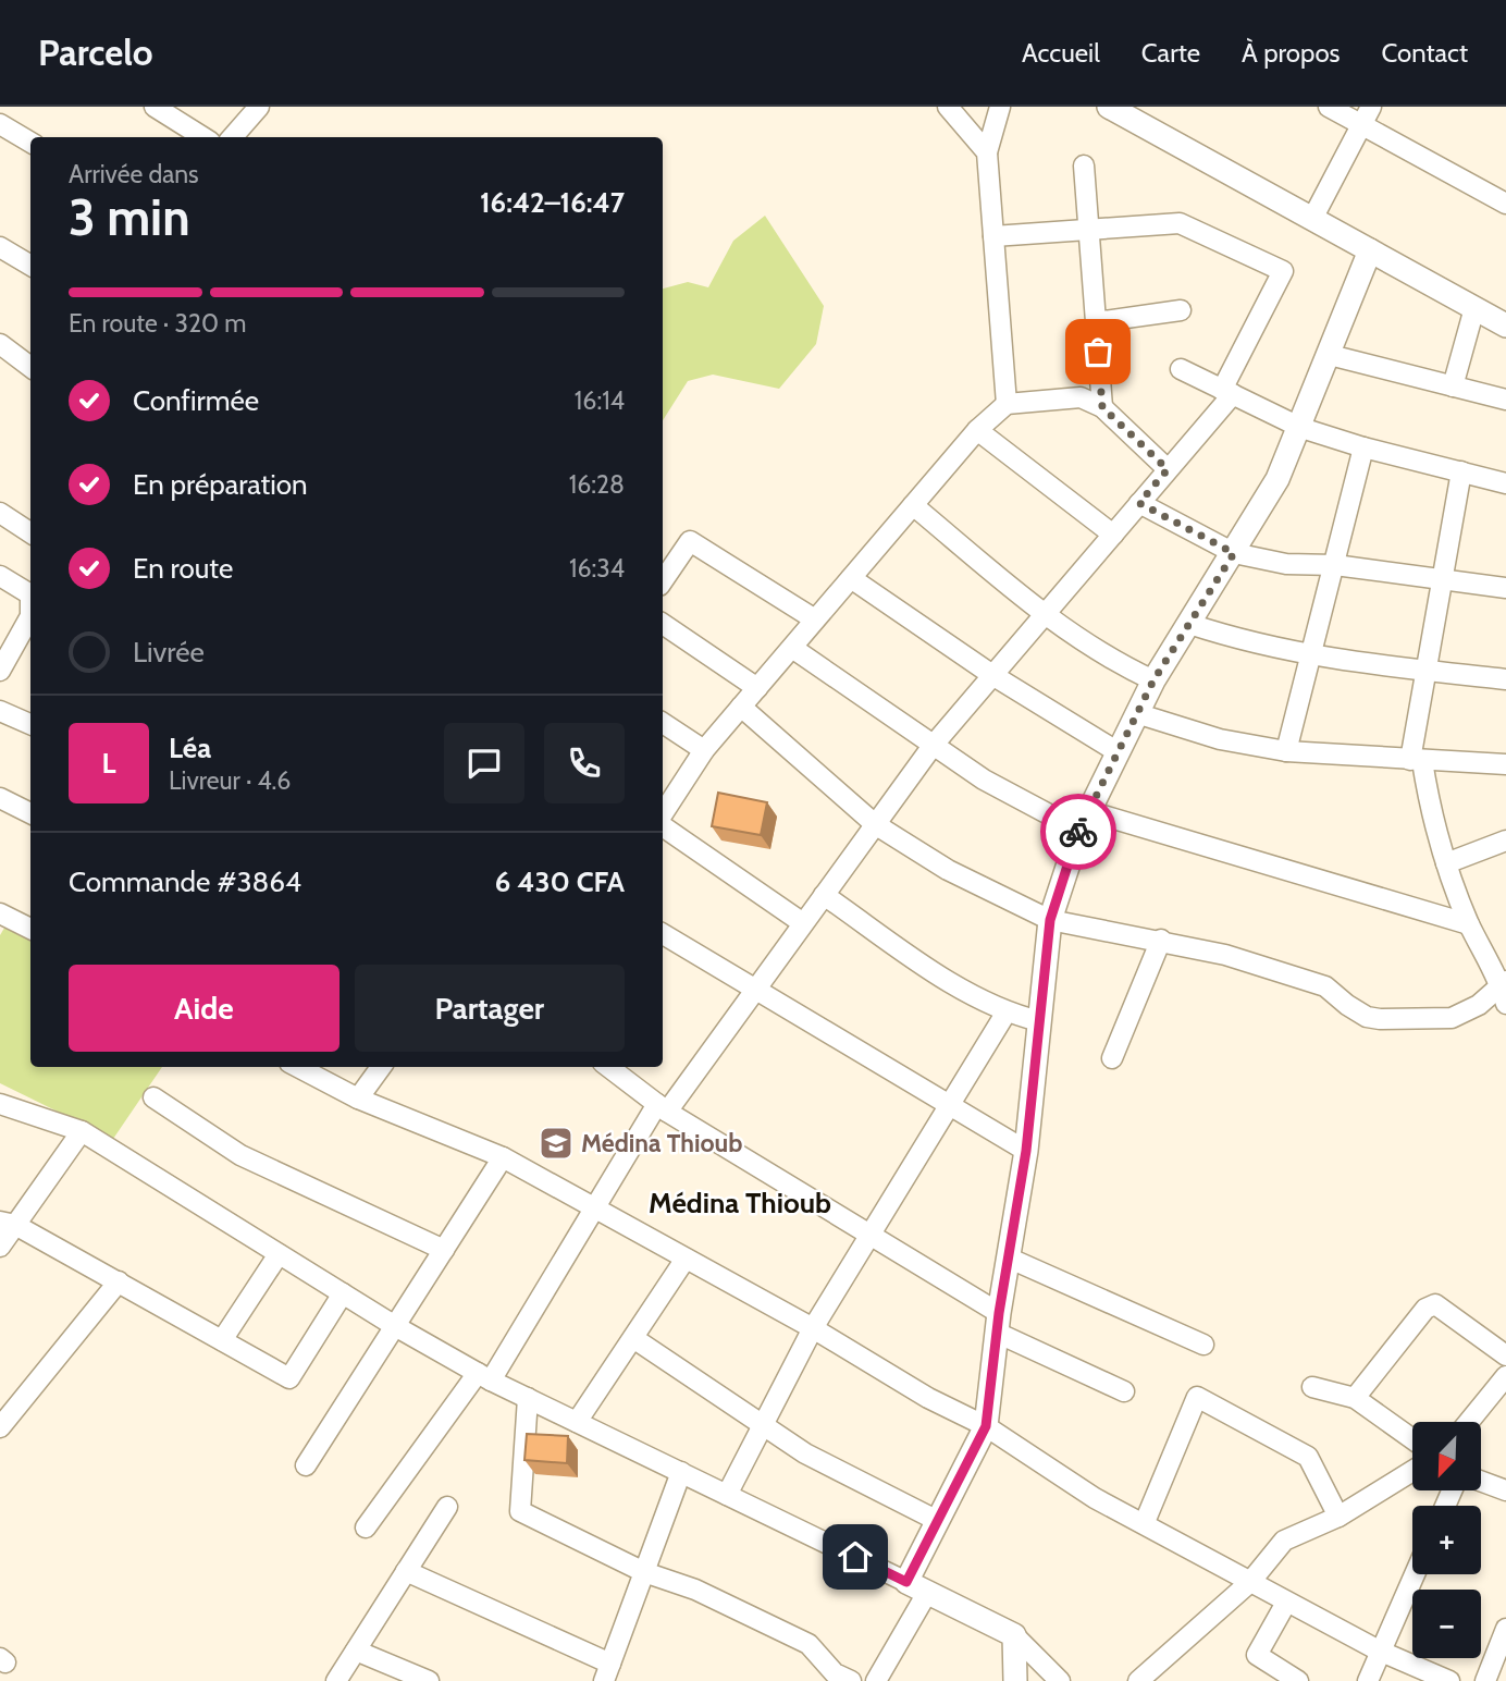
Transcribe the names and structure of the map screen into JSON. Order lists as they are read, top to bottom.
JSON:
{
  "districts": ["Médina Thioub"],
  "places": {
    "school or university": ["Médina Thioub"]
  },
  "north": "bottom left",
  "page": {
    "header": "Parcelo",
    "nav": [
      "Accueil",
      "Carte",
      "À propos",
      "Contact"
    ],
    "heading": ["3 min", "Arrivée dans", "16:42–16:47"],
    "panel": [
      "Léa",
      "Livreur · 4.6",
      "Commande #3864",
      "6 430 CFA"
    ],
    "bar": "En route · 320 m",
    "list": [
      ["Confirmée", "16:14"],
      ["En préparation", "16:28"],
      ["En route", "16:34"],
      "Livrée"
    ],
    "round": "L",
    "buttons": ["Aide", "Partager"],
    "map_buttons": ["+", "−"]
  }
}
